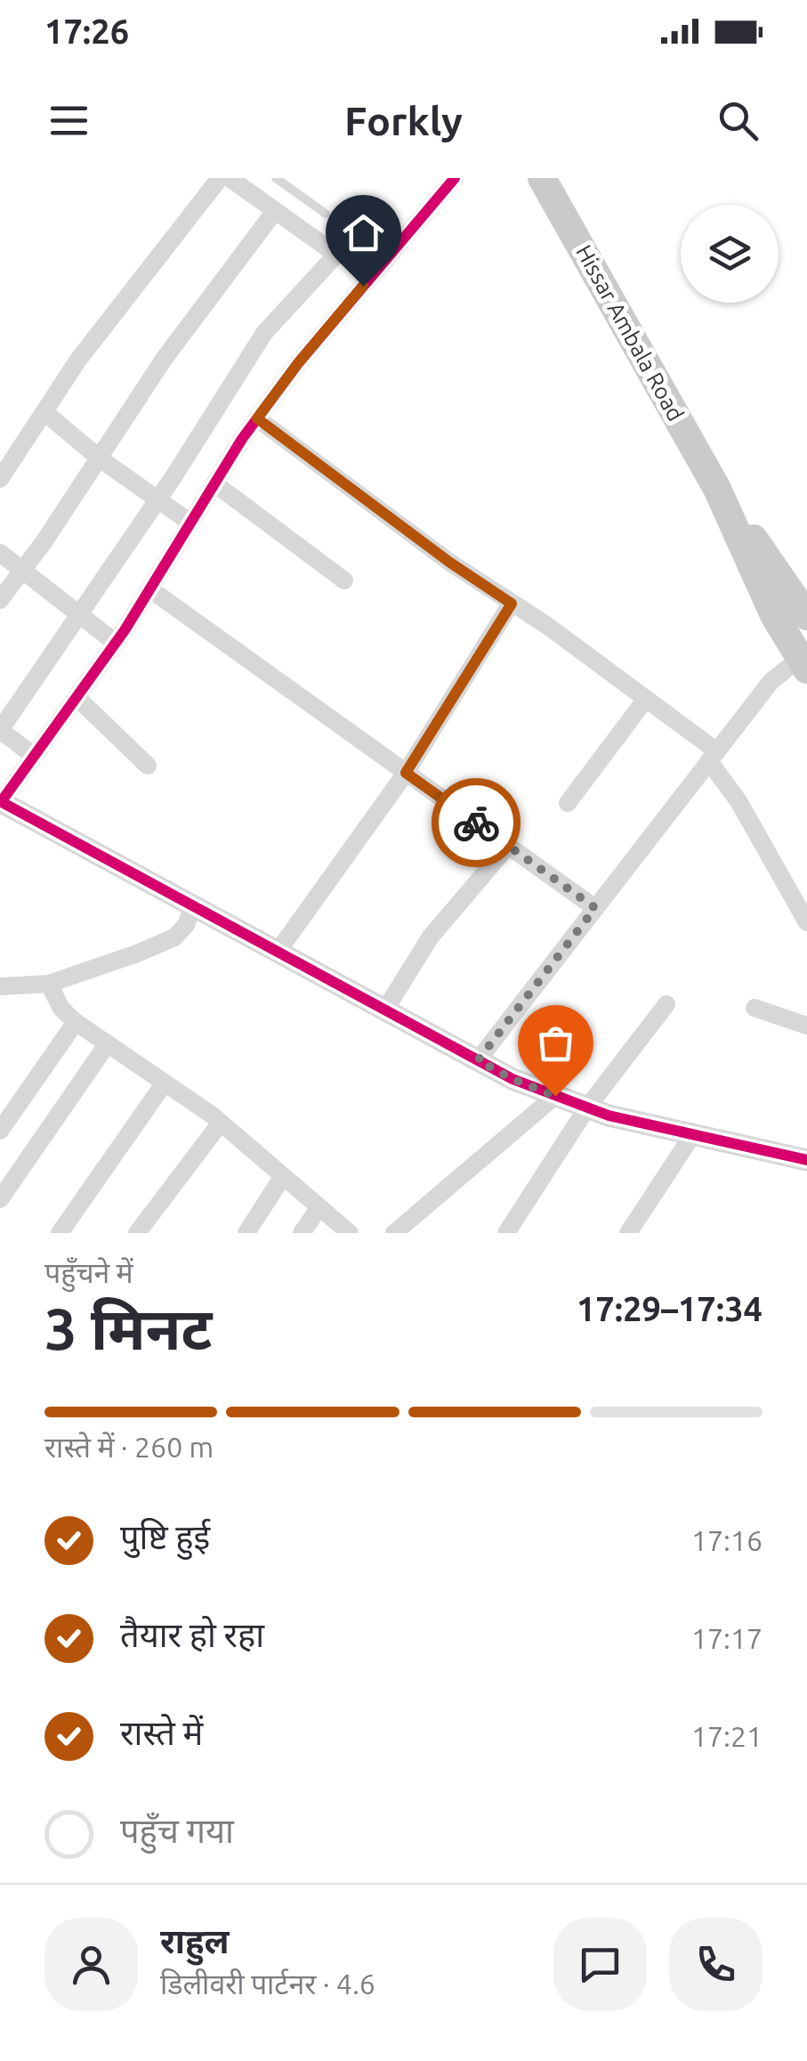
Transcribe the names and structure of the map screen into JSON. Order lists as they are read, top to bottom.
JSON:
{
  "streets": {
    "main road": ["Hissar Ambala Road"]
  },
  "page": {
    "status": "17:26",
    "header": "Forkly",
    "heading": ["3 मिनट", "पहुँचने में", "17:29–17:34"],
    "panel": ["राहुल", "डिलीवरी पार्टनर · 4.6"],
    "bar": "रास्ते में · 260 m",
    "list": [
      ["पुष्टि हुई", "17:16"],
      ["तैयार हो रहा", "17:17"],
      ["रास्ते में", "17:21"],
      "पहुँच गया"
    ]
  }
}
